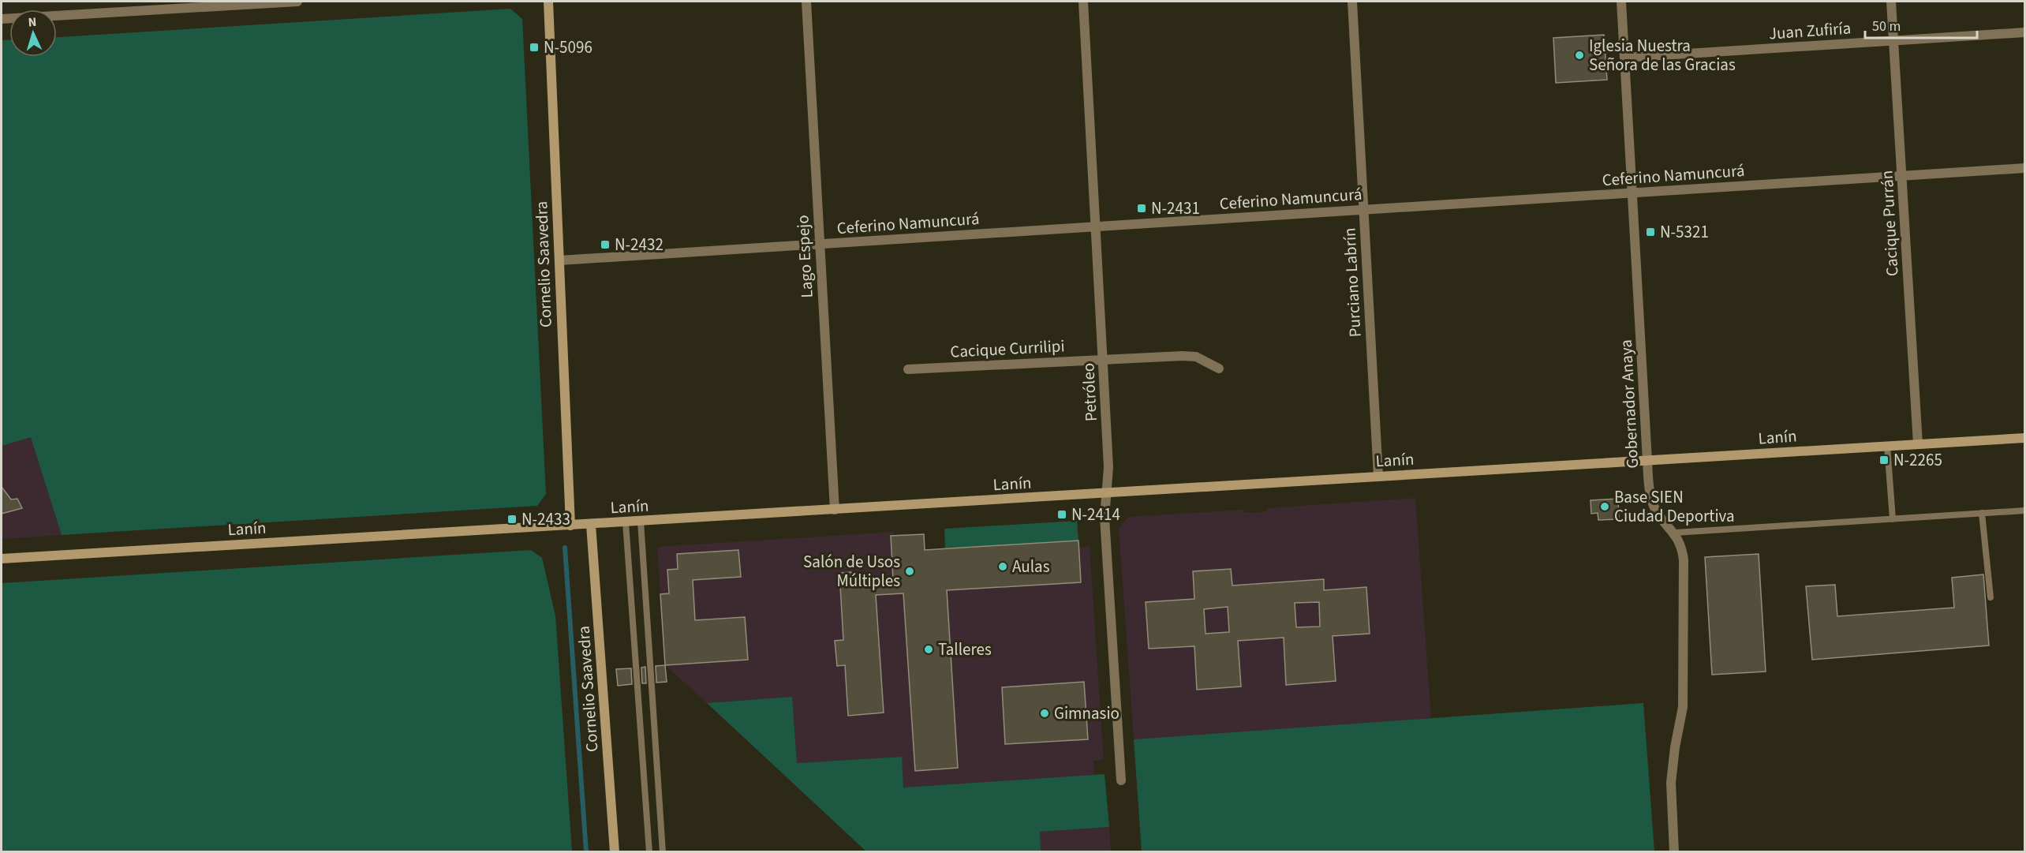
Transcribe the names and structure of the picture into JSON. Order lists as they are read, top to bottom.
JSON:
{
  "streets": {
    "main road": ["Cornelio Saavedra", "Lanín"],
    "street": [
      "Juan Zufiría",
      "Ceferino Namuncurá",
      "Cacique Purrán",
      "Lago Espejo",
      "Purciano Labrín",
      "Cacique Currilipi",
      "Petróleo",
      "Gobernador Anaya"
    ]
  },
  "crossings": [
    ["Juan Zufiría", "Cacique Purrán"],
    ["Juan Zufiría", "Gobernador Anaya"],
    ["Ceferino Namuncurá", "Cacique Purrán"],
    ["Ceferino Namuncurá", "Lago Espejo"],
    ["Ceferino Namuncurá", "Cornelio Saavedra"],
    ["Ceferino Namuncurá", "Purciano Labrín"],
    ["Ceferino Namuncurá", "Petróleo"],
    ["Ceferino Namuncurá", "Gobernador Anaya"],
    ["Cacique Purrán", "Lanín"],
    ["Lago Espejo", "Lanín"],
    ["Cornelio Saavedra", "Lanín"],
    ["Purciano Labrín", "Lanín"],
    ["Cacique Currilipi", "Petróleo"],
    ["Petróleo", "Lanín"],
    ["Gobernador Anaya", "Lanín"]
  ],
  "places": {
    "transit": [
      "N-5096",
      "N-2431",
      "N-5321",
      "N-2432",
      "N-2265",
      "N-2414",
      "N-2433"
    ],
    "other": [
      "Iglesia Nuestra Señora de las Gracias",
      "Base SIEN Ciudad Deportiva",
      "Aulas",
      "Salón de Usos Múltiples",
      "Talleres",
      "Gimnasio"
    ]
  },
  "scale_bar": "50 m",
  "north": "top"
}
